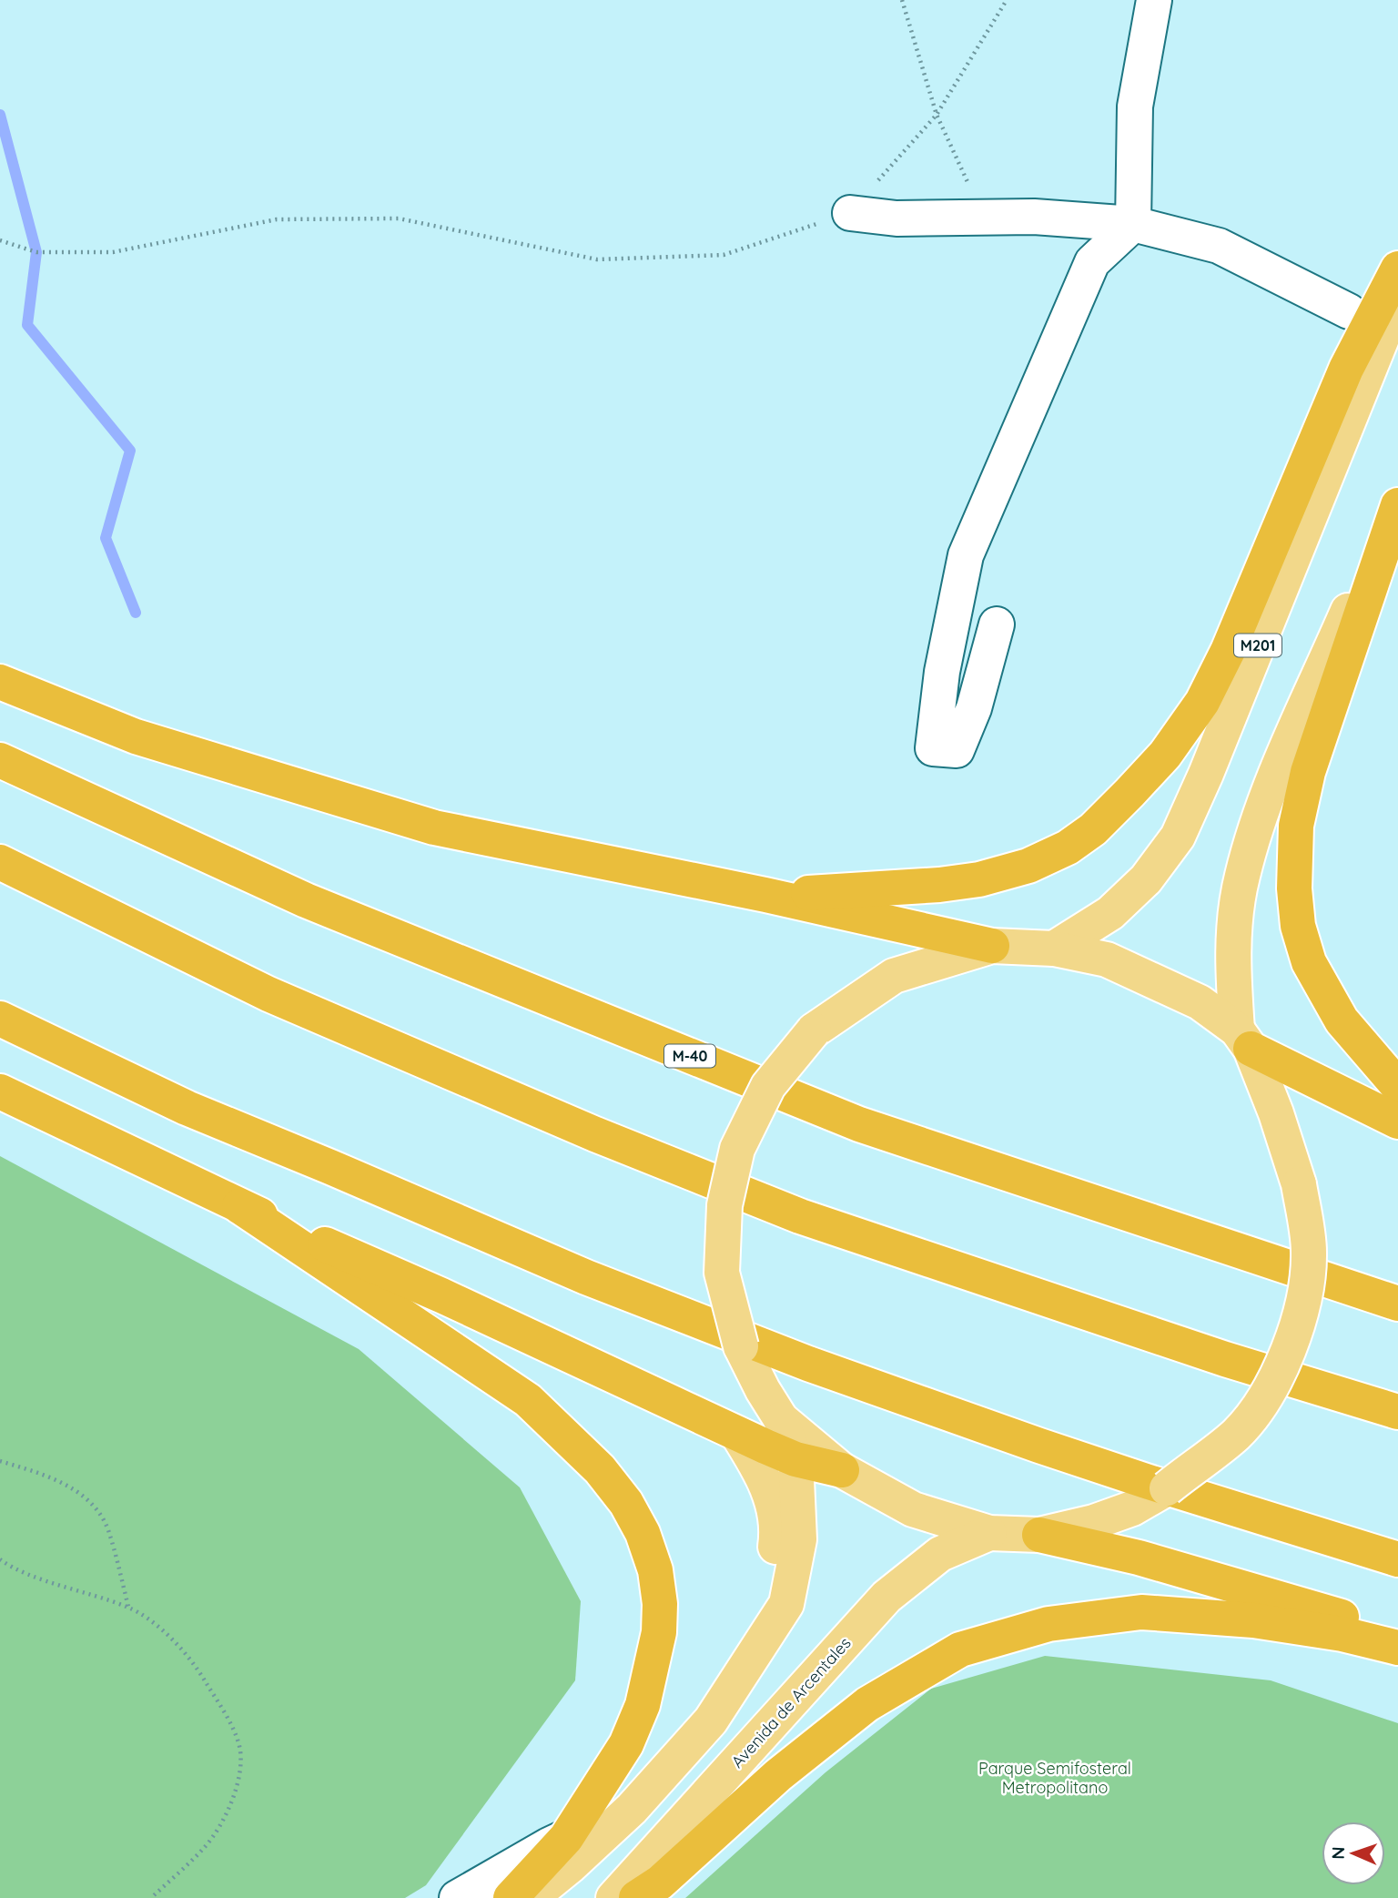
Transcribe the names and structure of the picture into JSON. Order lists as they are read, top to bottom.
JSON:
{
  "streets": {
    "highway": ["M-40"],
    "main road": ["M201", "Avenida de Arcentales"]
  },
  "parks": ["Parque Semifosteral Metropolitano"],
  "north": "left"
}
